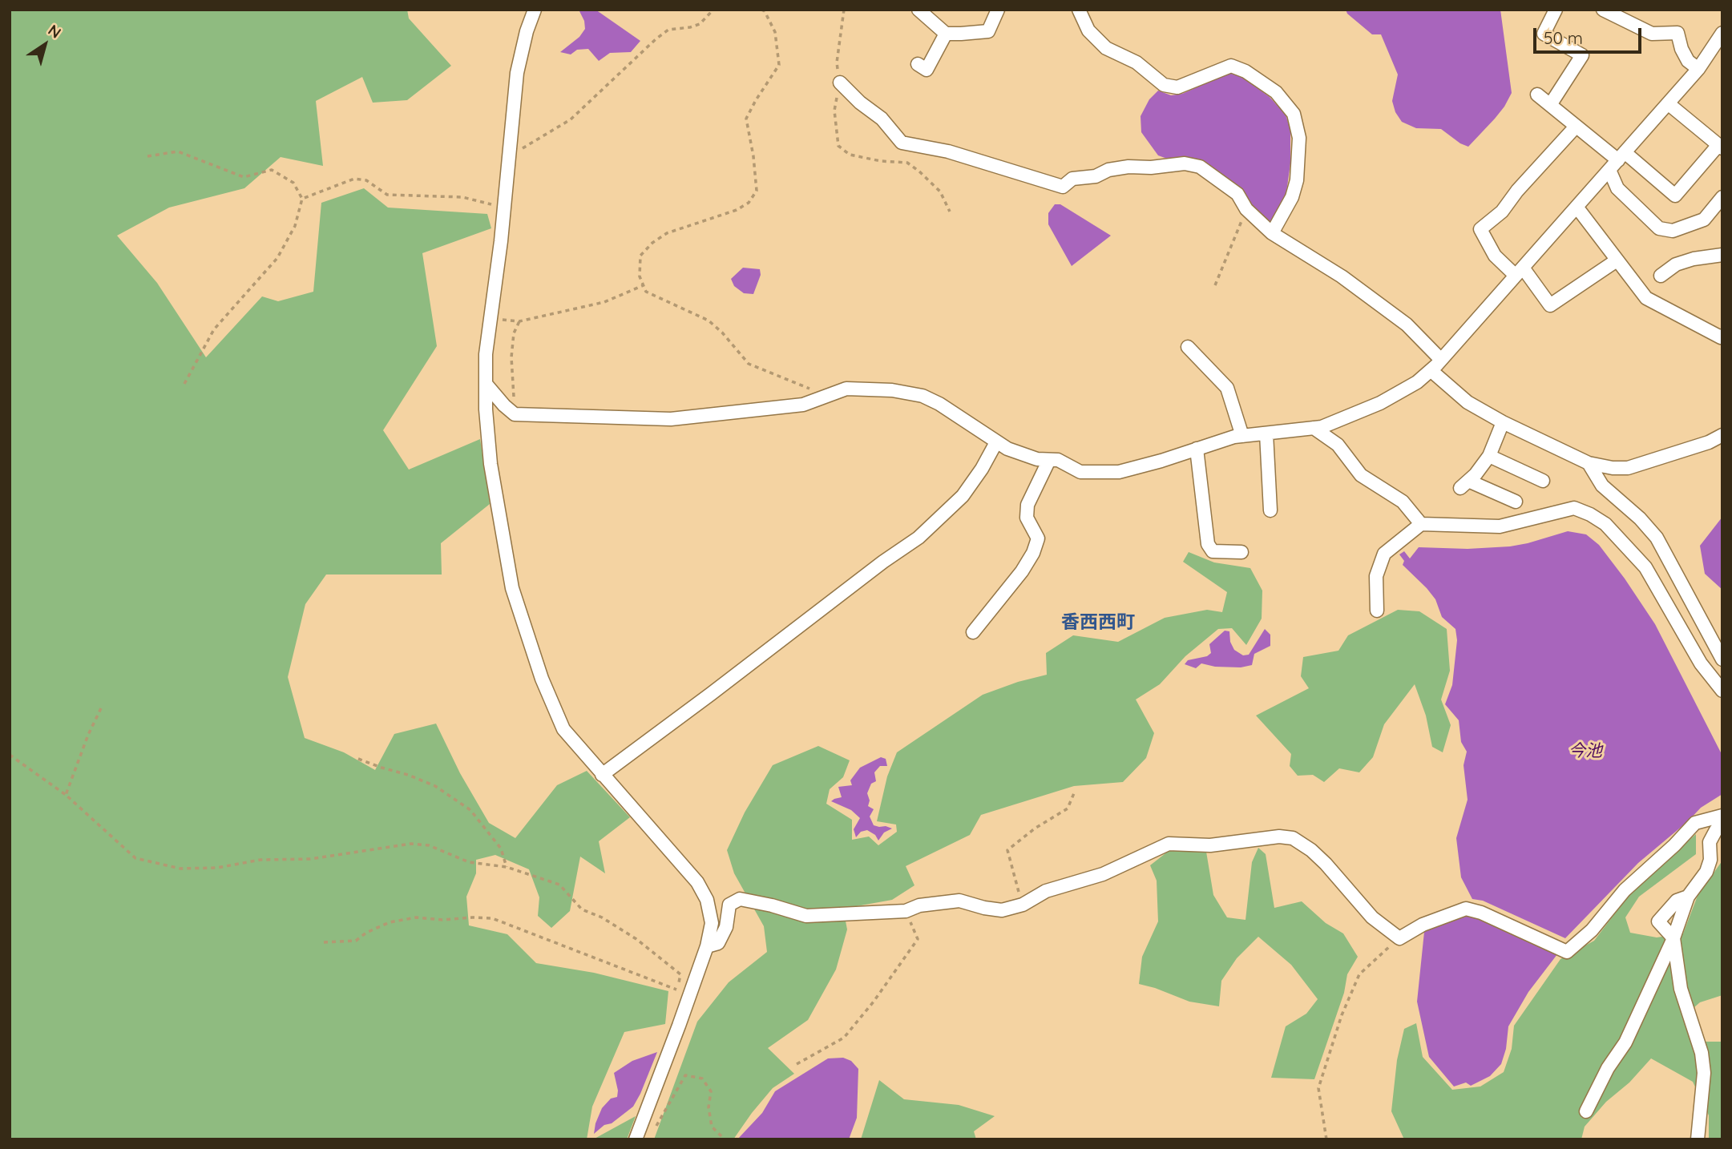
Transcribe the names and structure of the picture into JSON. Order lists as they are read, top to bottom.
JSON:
{
  "districts": ["香西西町"],
  "water": ["今池"],
  "scale_bar": "50 m",
  "north": "top right"
}
